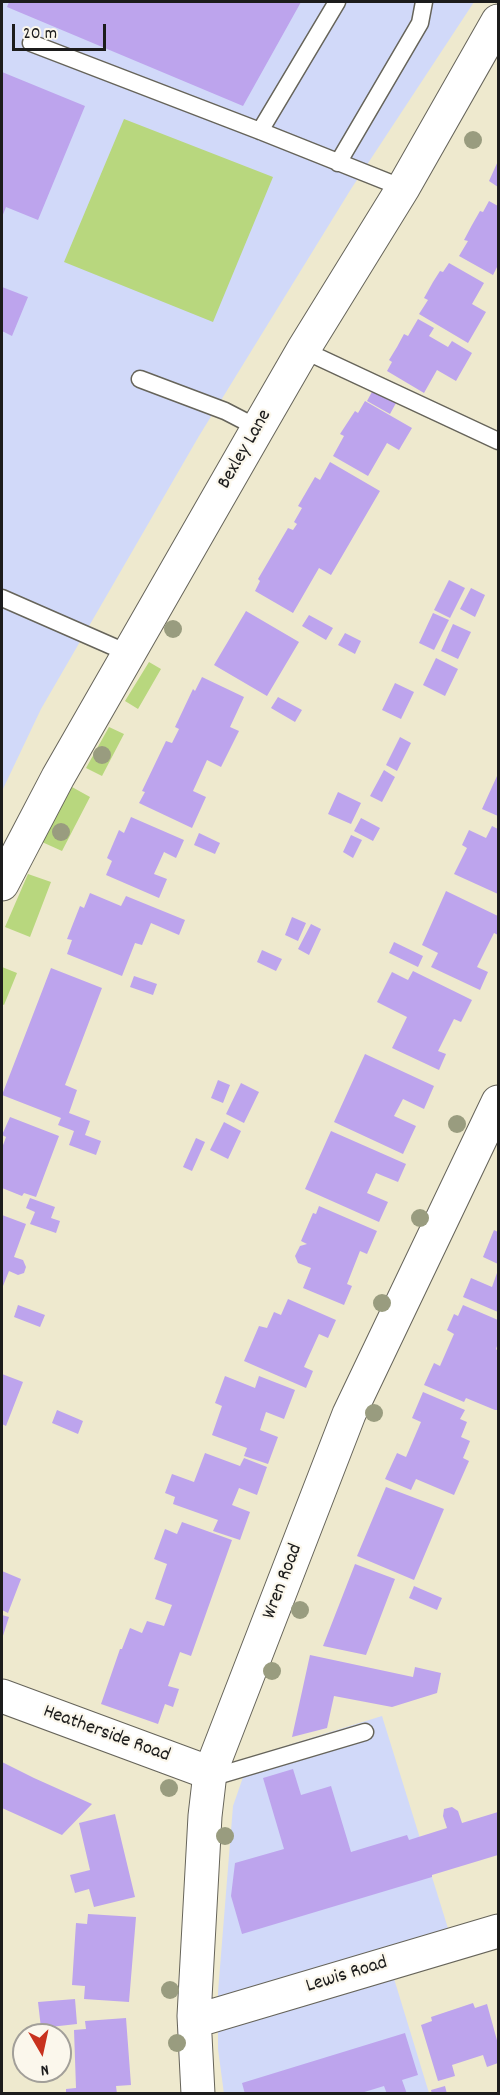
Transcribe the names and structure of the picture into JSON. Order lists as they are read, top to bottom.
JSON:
{
  "streets": {
    "street": [
      "Bexley Lane",
      "Wren Road",
      "Heatherside Road",
      "Lewis Road"
    ]
  },
  "crossings": [
    ["Wren Road", "Heatherside Road"],
    ["Wren Road", "Lewis Road"]
  ],
  "scale_bar": "20 m",
  "north": "bottom"
}
